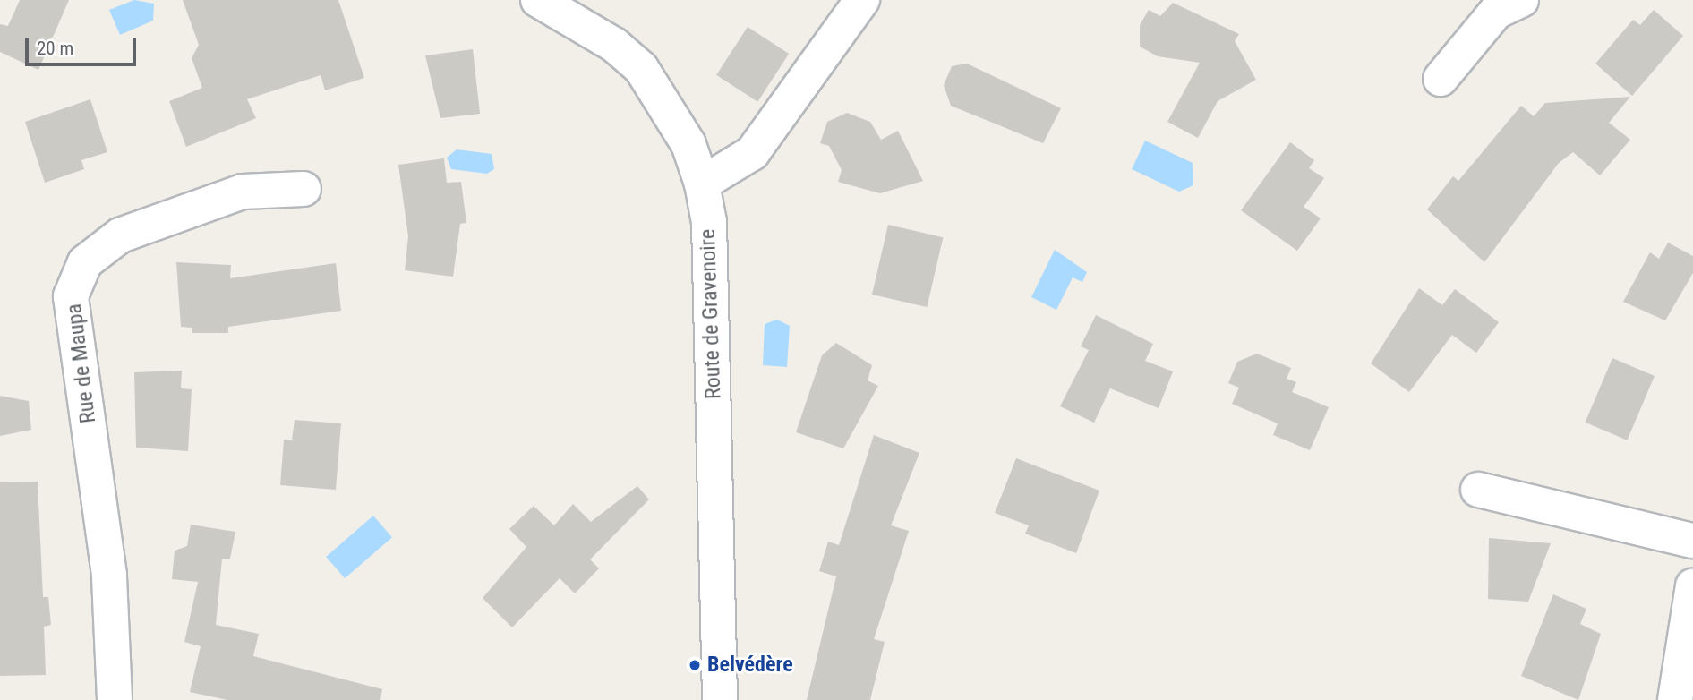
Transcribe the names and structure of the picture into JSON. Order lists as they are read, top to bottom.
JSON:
{
  "streets": {
    "street": ["Route de Gravenoire", "Rue de Maupa"]
  },
  "places": ["Belvédère"],
  "scale_bar": "20 m"
}
